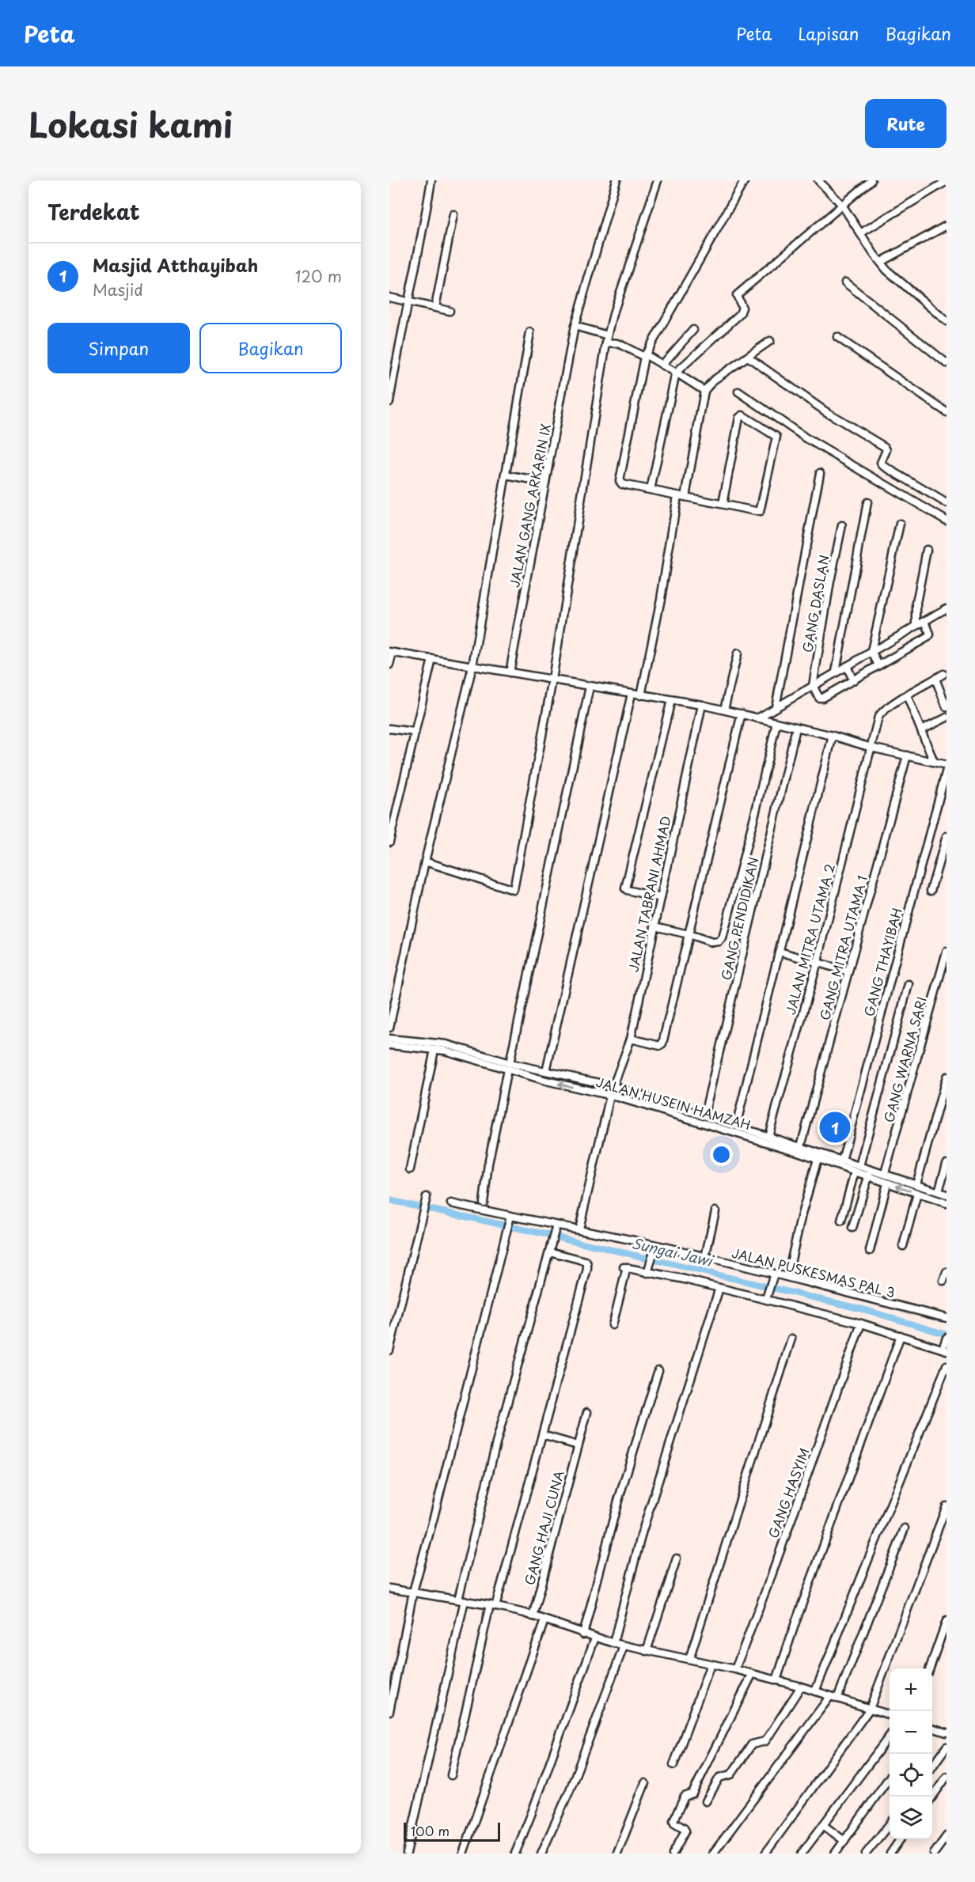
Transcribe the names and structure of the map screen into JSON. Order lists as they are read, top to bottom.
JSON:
{
  "streets": {
    "street": [
      "JALAN GANG ARKARIN IX",
      "GANG DASLAN",
      "JALAN TABRANI AHMAD",
      "GANG PENDIDIKAN",
      "JALAN MITRA UTAMA 2",
      "GANG MITRA UTAMA 1",
      "GANG THAYIBAH",
      "GANG WARNA SARI",
      "JALAN HUSEIN HAMZAH",
      "JALAN PUSKESMAS PAL 3",
      "GANG HASYIM",
      "GANG HAJI CUNA"
    ]
  },
  "crossings": [
    ["JALAN TABRANI AHMAD", "JALAN HUSEIN HAMZAH"],
    ["GANG PENDIDIKAN", "JALAN HUSEIN HAMZAH"],
    ["JALAN MITRA UTAMA 2", "JALAN HUSEIN HAMZAH"],
    ["GANG MITRA UTAMA 1", "JALAN HUSEIN HAMZAH"],
    ["GANG THAYIBAH", "JALAN HUSEIN HAMZAH"],
    ["GANG WARNA SARI", "JALAN HUSEIN HAMZAH"]
  ],
  "water": ["Sungai Jawi"],
  "scale_bar": "100 m",
  "page": {
    "header": "Peta",
    "nav": ["Peta", "Lapisan", "Bagikan"],
    "title": "Lokasi kami",
    "buttons": [
      "Rute",
      ["Simpan", "Bagikan"]
    ],
    "heading": "Terdekat",
    "list": [
      {
        "mark": "1",
        "name": "Masjid Atthayibah",
        "note": "Masjid",
        "value": "120 m"
      }
    ],
    "pins": "1",
    "map_buttons": ["+", "−"],
    "scale": "100 m"
  }
}
